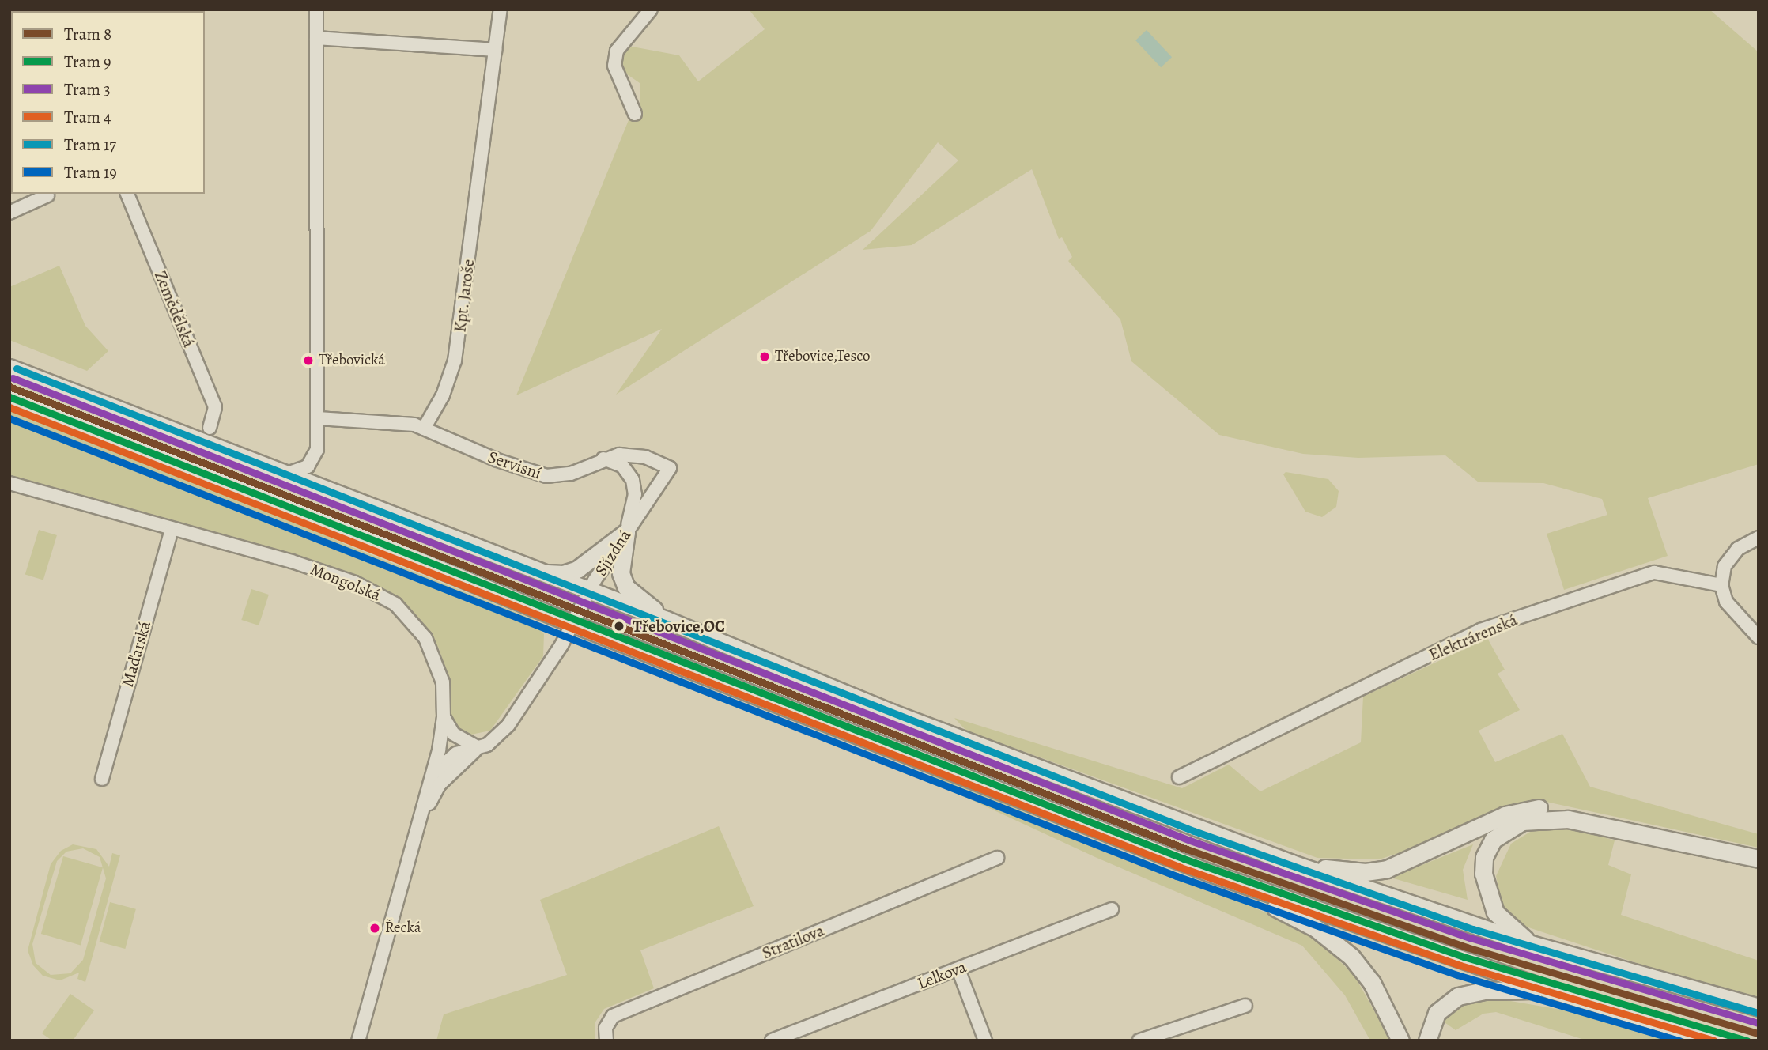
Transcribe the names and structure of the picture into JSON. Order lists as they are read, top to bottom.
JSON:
{
  "streets": {
    "street": [
      "Kpt. Jaroše",
      "Zemědělská",
      "Servisní",
      "Sjízdná",
      "Mongolská",
      "Elektrárenská",
      "Maďarská",
      "Stratilova",
      "Lelkova"
    ]
  },
  "crossings": [
    ["Kpt. Jaroše", "Servisní"],
    ["Servisní", "Sjízdná"],
    ["Mongolská", "Maďarská"]
  ],
  "places": [
    "Třebovice,Tesco",
    "Třebovická",
    "Třebovice,OC",
    "Řecká"
  ],
  "lines": [
    "tram line 17",
    "tram line 3",
    "tram line 8",
    "tram line 9",
    "tram line 4",
    "tram line 19"
  ],
  "legend": [
    "Tram 8",
    "Tram 9",
    "Tram 3",
    "Tram 4",
    "Tram 17",
    "Tram 19"
  ]
}
